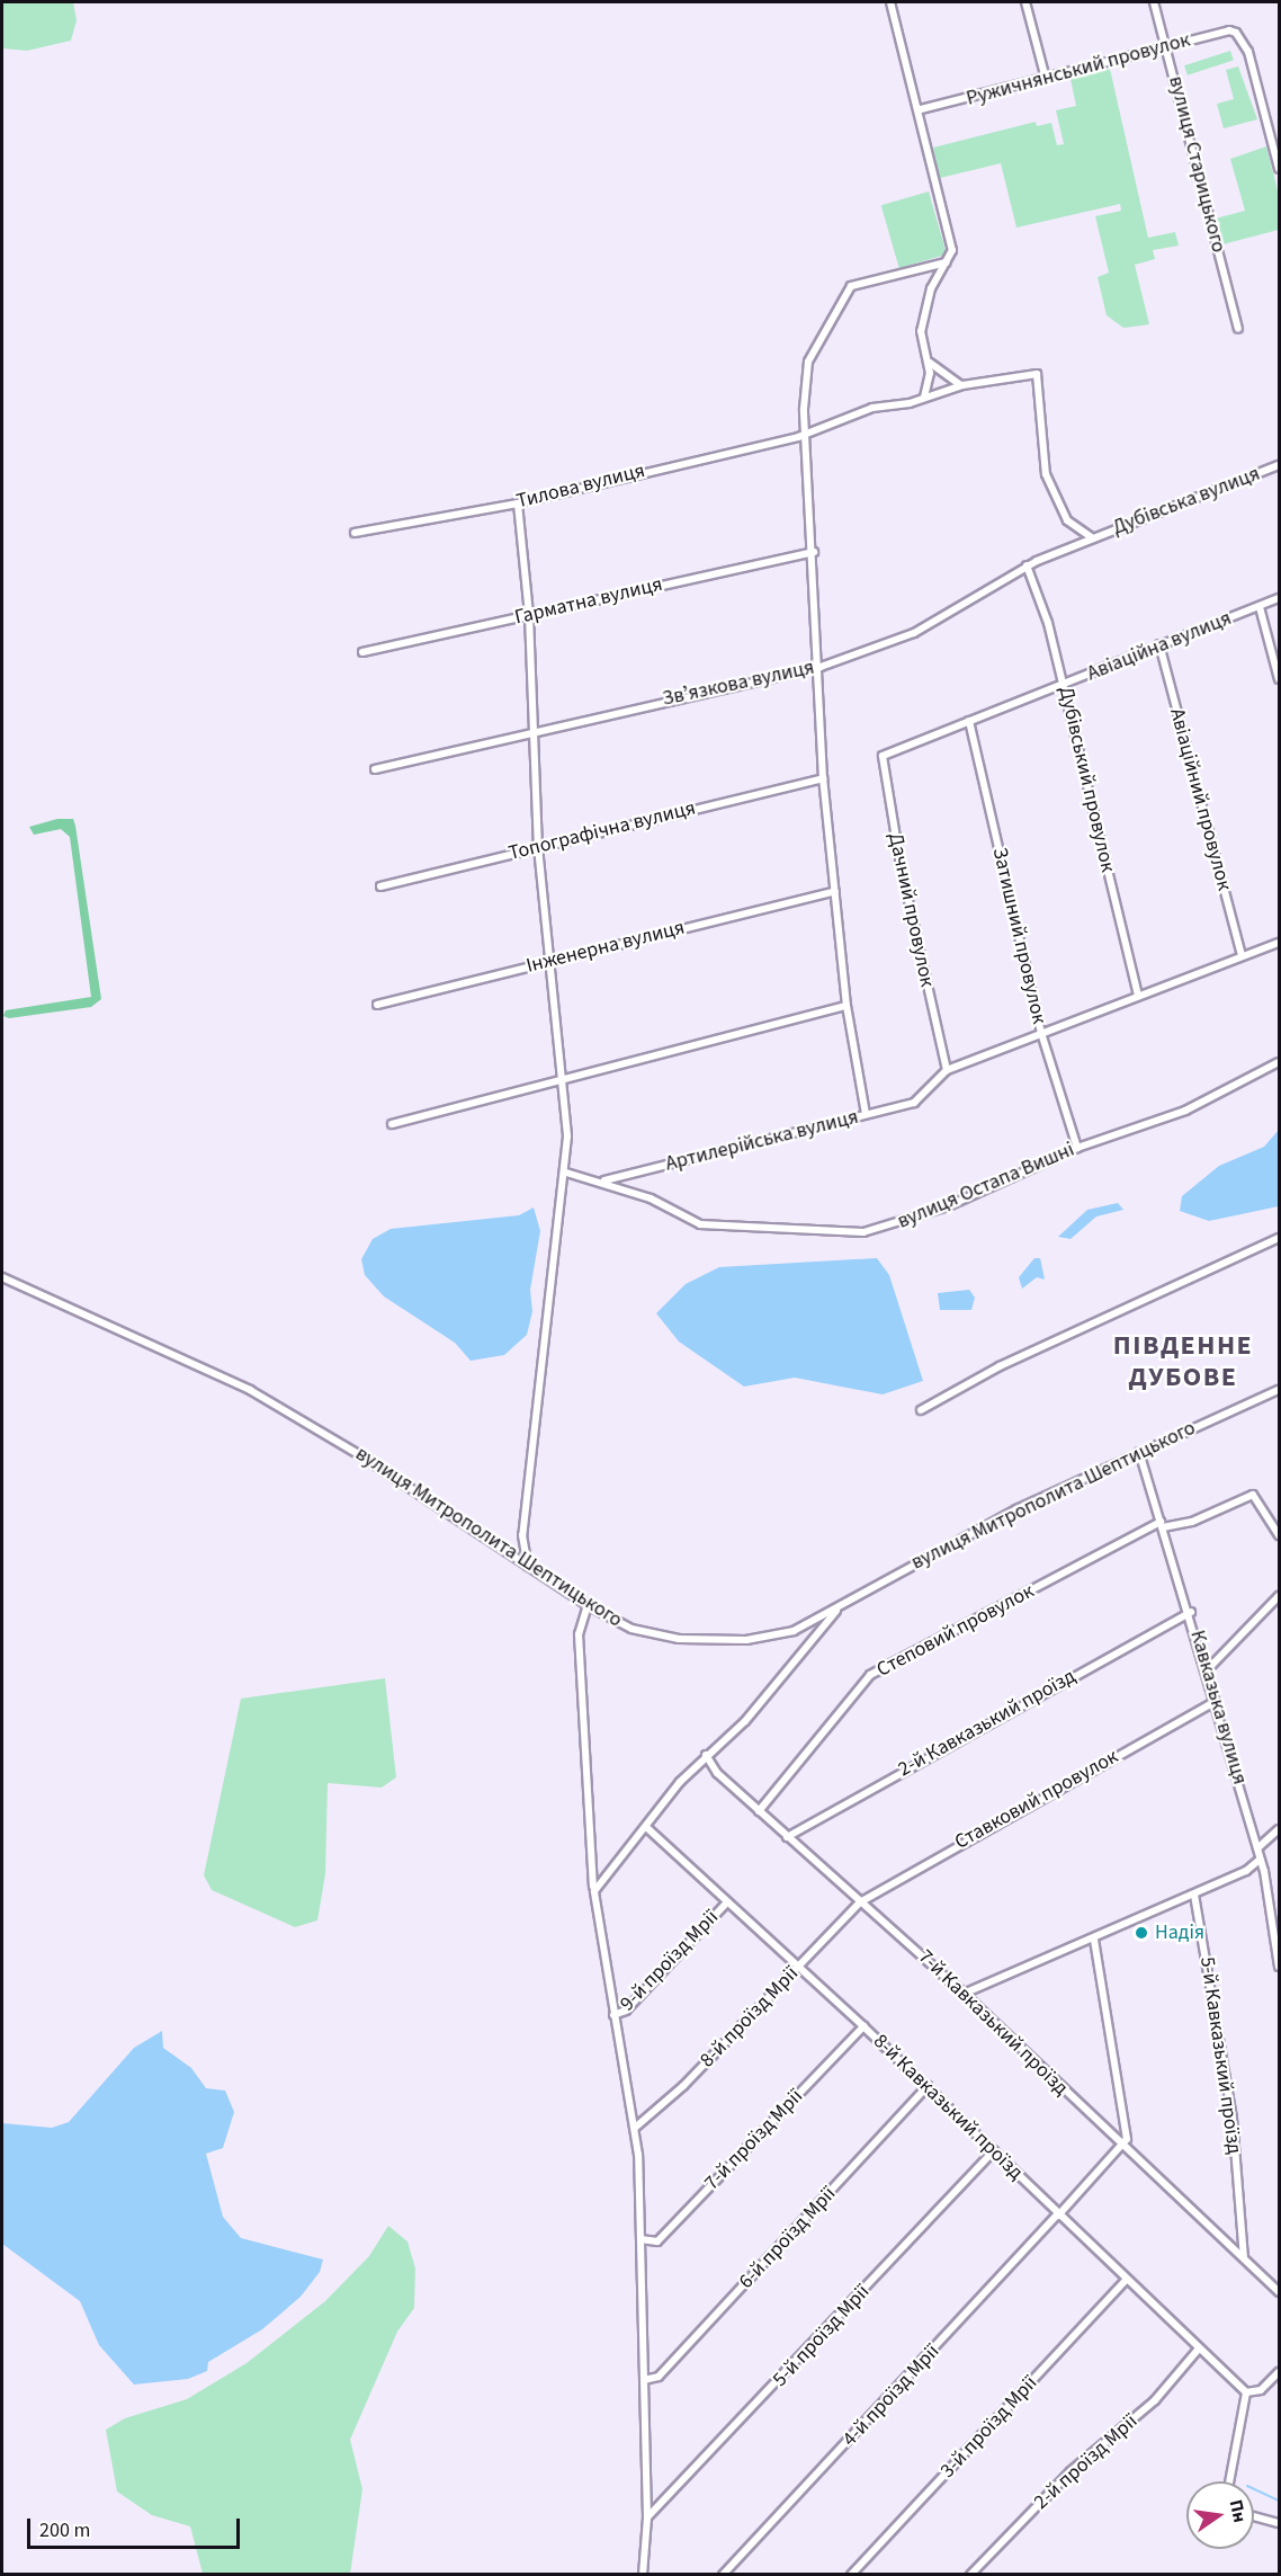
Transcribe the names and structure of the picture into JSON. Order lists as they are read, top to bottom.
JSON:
{
  "streets": {
    "street": [
      "Ружичнянський провулок",
      "вулиця Старицького",
      "Тилова вулиця",
      "Дубівська вулиця",
      "Гарматна вулиця",
      "Авіаційна вулиця",
      "Звʼязкова вулиця",
      "Дубівський провулок",
      "Авіаційний провулок",
      "Топографічна вулиця",
      "Дачний провулок",
      "Затишний провулок",
      "Інженерна вулиця",
      "Артилерійська вулиця",
      "вулиця Остапа Вишні",
      "вулиця Митрополита Шептицького",
      "Степовий провулок",
      "Кавказька вулиця",
      "2-й Кавказький проїзд",
      "Ставковий провулок",
      "9-й проїзд Мрії",
      "8-й проїзд Мрії",
      "7-й Кавказький проїзд",
      "5-й Кавказький проїзд",
      "8-й Кавказький проїзд",
      "7-й проїзд Мрії",
      "6-й проїзд Мрії",
      "5-й проїзд Мрії",
      "4-й проїзд Мрії",
      "3-й проїзд Мрії",
      "2-й проїзд Мрії"
    ]
  },
  "crossings": [
    ["Ружичнянський провулок", "вулиця Старицького"],
    ["Тилова вулиця", "Дубівська вулиця"],
    ["Дубівська вулиця", "Звʼязкова вулиця"],
    ["Авіаційна вулиця", "Дубівський провулок"],
    ["Авіаційна вулиця", "Авіаційний провулок"],
    ["Авіаційна вулиця", "Дачний провулок"],
    ["Авіаційна вулиця", "Затишний провулок"],
    ["Звʼязкова вулиця", "Дубівський провулок"],
    ["Дачний провулок", "Артилерійська вулиця"],
    ["Затишний провулок", "вулиця Остапа Вишні"],
    ["Артилерійська вулиця", "вулиця Остапа Вишні"],
    ["вулиця Митрополита Шептицького", "Кавказька вулиця"],
    ["Степовий провулок", "Кавказька вулиця"],
    ["Степовий провулок", "7-й Кавказький проїзд"],
    ["Кавказька вулиця", "2-й Кавказький проїзд"],
    ["Кавказька вулиця", "Ставковий провулок"],
    ["2-й Кавказький проїзд", "7-й Кавказький проїзд"],
    ["Ставковий провулок", "8-й проїзд Мрії"],
    ["Ставковий провулок", "7-й Кавказький проїзд"],
    ["9-й проїзд Мрії", "8-й Кавказький проїзд"],
    ["8-й проїзд Мрії", "7-й Кавказький проїзд"],
    ["8-й проїзд Мрії", "8-й Кавказький проїзд"],
    ["7-й Кавказький проїзд", "5-й Кавказький проїзд"],
    ["7-й Кавказький проїзд", "4-й проїзд Мрії"],
    ["8-й Кавказький проїзд", "7-й проїзд Мрії"],
    ["8-й Кавказький проїзд", "6-й проїзд Мрії"],
    ["8-й Кавказький проїзд", "5-й проїзд Мрії"],
    ["8-й Кавказький проїзд", "4-й проїзд Мрії"],
    ["8-й Кавказький проїзд", "3-й проїзд Мрії"],
    ["8-й Кавказький проїзд", "2-й проїзд Мрії"]
  ],
  "districts": ["ПІВДЕННЕ ДУБОВЕ"],
  "places": ["Надія"],
  "scale_bar": "200 m",
  "north": "right"
}
